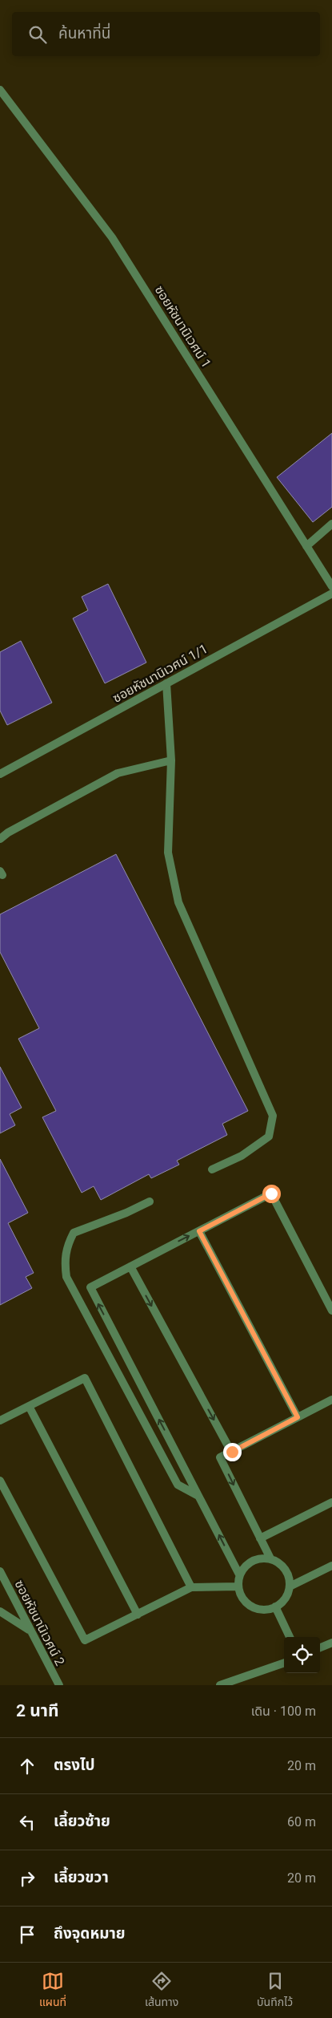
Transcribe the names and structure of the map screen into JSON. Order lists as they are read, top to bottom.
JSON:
{
  "streets": {
    "street": ["ซอยหัชนานิเวศน์ 1", "ซอยหัชนานิเวศน์ 1/1", "ซอยหัชนานิเวศน์ 2"]
  },
  "page": {
    "search": "ค้นหาที่นี่",
    "heading": ["2 นาที", "เดิน · 100 m"],
    "list": [
      ["ตรงไป", "20 m"],
      ["เลี้ยวซ้าย", "60 m"],
      ["เลี้ยวขวา", "20 m"],
      "ถึงจุดหมาย"
    ],
    "nav": ["แผนที่", "เส้นทาง", "บันทึกไว้"]
  }
}
